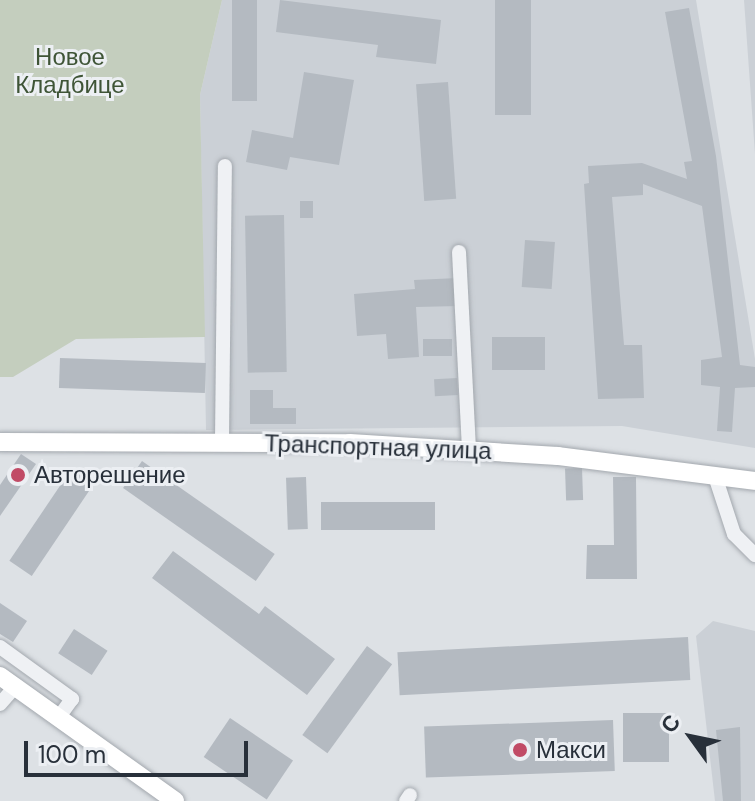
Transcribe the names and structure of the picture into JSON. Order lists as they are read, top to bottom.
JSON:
{
  "streets": {
    "main road": ["Транспортная улица"]
  },
  "parks": ["Новое Кладбице"],
  "places": ["Авторешение", "Макси"],
  "scale_bar": "100 m",
  "north": "top left"
}
